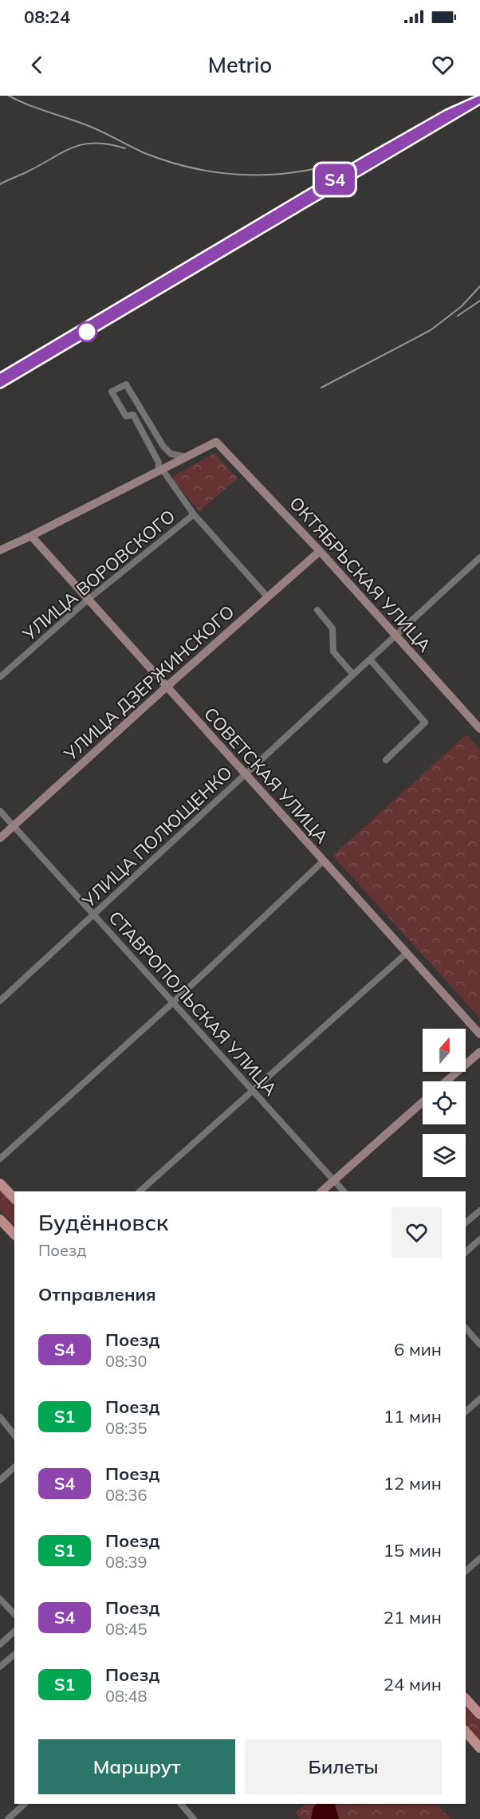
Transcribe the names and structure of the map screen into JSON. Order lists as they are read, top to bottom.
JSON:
{
  "streets": {
    "street": [
      "ОКТЯБРЬСКАЯ УЛИЦА",
      "УЛИЦА ВОРОВСКОГО",
      "УЛИЦА ДЗЕРЖИНСКОГО",
      "СОВЕТСКАЯ УЛИЦА",
      "УЛИЦА ПОЛЮЩЕНКО",
      "СТАВРОПОЛЬСКАЯ УЛИЦА"
    ]
  },
  "crossings": [
    ["ОКТЯБРЬСКАЯ УЛИЦА", "УЛИЦА ДЗЕРЖИНСКОГО"],
    ["ОКТЯБРЬСКАЯ УЛИЦА", "УЛИЦА ПОЛЮЩЕНКО"],
    ["УЛИЦА ВОРОВСКОГО", "СОВЕТСКАЯ УЛИЦА"],
    ["УЛИЦА ДЗЕРЖИНСКОГО", "СОВЕТСКАЯ УЛИЦА"],
    ["УЛИЦА ДЗЕРЖИНСКОГО", "СТАВРОПОЛЬСКАЯ УЛИЦА"],
    ["СОВЕТСКАЯ УЛИЦА", "УЛИЦА ПОЛЮЩЕНКО"],
    ["УЛИЦА ПОЛЮЩЕНКО", "СТАВРОПОЛЬСКАЯ УЛИЦА"]
  ],
  "north": "top",
  "page": {
    "status": "08:24",
    "header": "Metrio",
    "on_map": "S4",
    "heading": [
      ["Будённовск", "Поезд"],
      "Отправления"
    ],
    "list": [
      {
        "mark": "S4",
        "name": "Поезд",
        "note": "08:30",
        "value": "6 мин"
      },
      {
        "mark": "S1",
        "name": "Поезд",
        "note": "08:35",
        "value": "11 мин"
      },
      {
        "mark": "S4",
        "name": "Поезд",
        "note": "08:36",
        "value": "12 мин"
      },
      {
        "mark": "S1",
        "name": "Поезд",
        "note": "08:39",
        "value": "15 мин"
      },
      {
        "mark": "S4",
        "name": "Поезд",
        "note": "08:45",
        "value": "21 мин"
      },
      {
        "mark": "S1",
        "name": "Поезд",
        "note": "08:48",
        "value": "24 мин"
      }
    ],
    "buttons": ["Маршрут", "Билеты"]
  }
}
